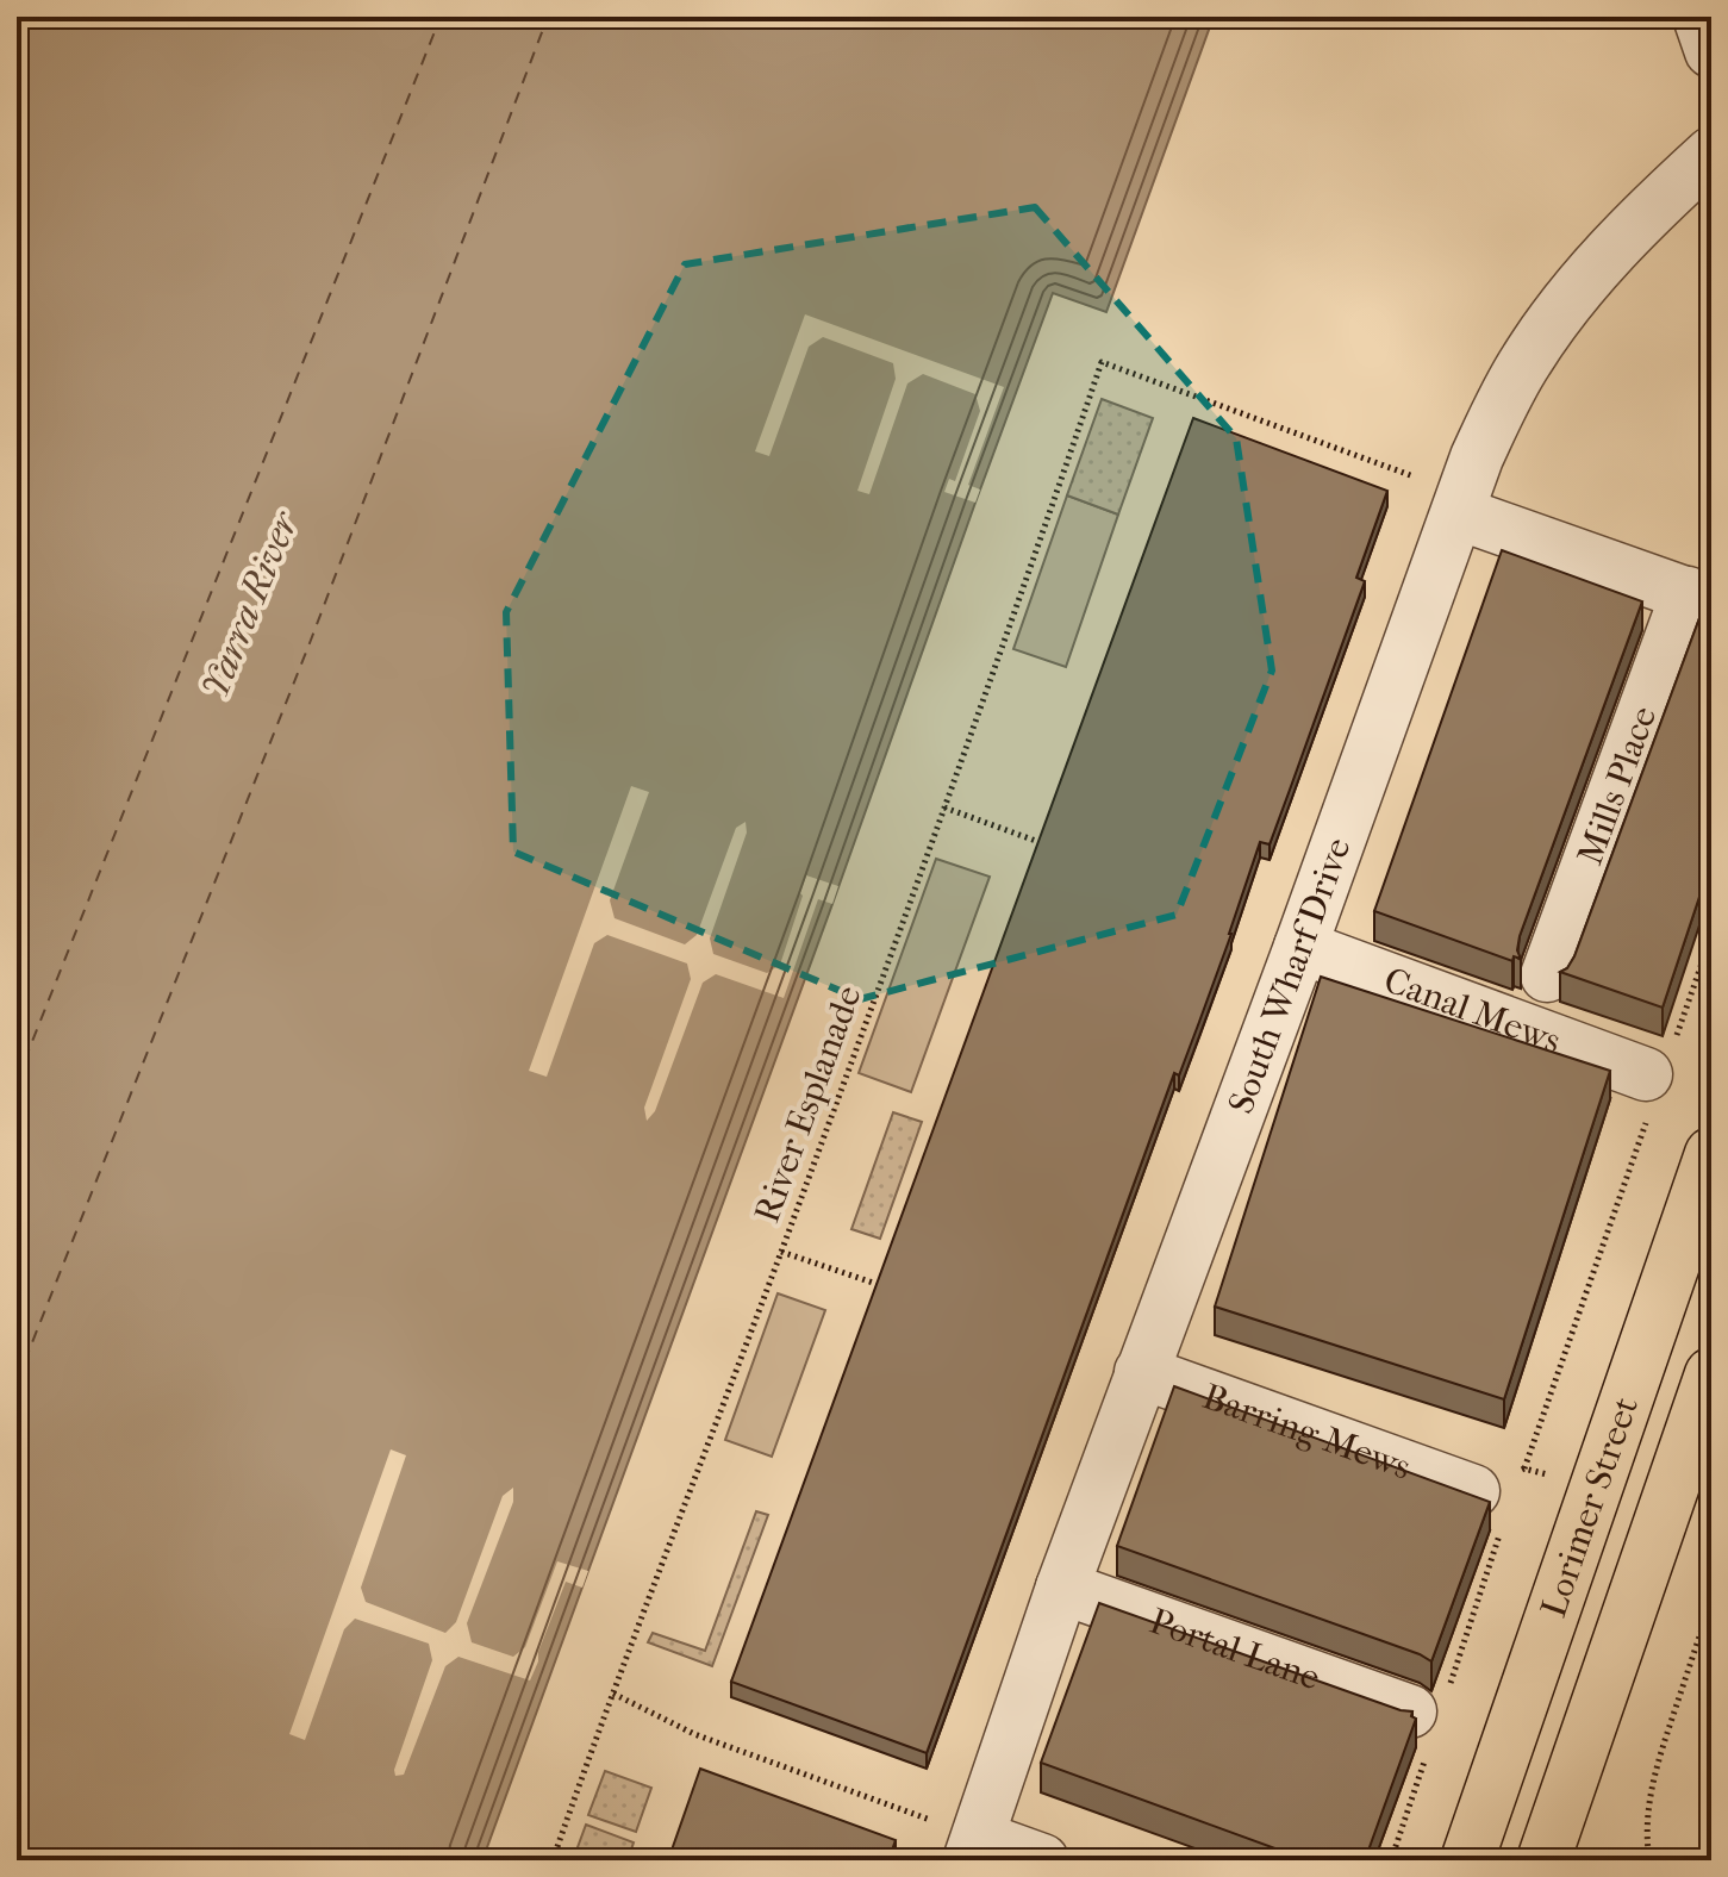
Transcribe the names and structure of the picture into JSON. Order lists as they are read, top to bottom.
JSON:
{
  "streets": {
    "main road": ["Lorimer Street"],
    "street": [
      "Mills Place",
      "South Wharf Drive",
      "Canal Mews",
      "Barring Mews",
      "Portal Lane"
    ],
    "path": ["River Esplanade"]
  },
  "crossings": [
    ["Mills Place", "South Wharf Drive"],
    ["South Wharf Drive", "Canal Mews"],
    ["South Wharf Drive", "Barring Mews"],
    ["South Wharf Drive", "Portal Lane"]
  ],
  "water": ["Yarra River"]
}
